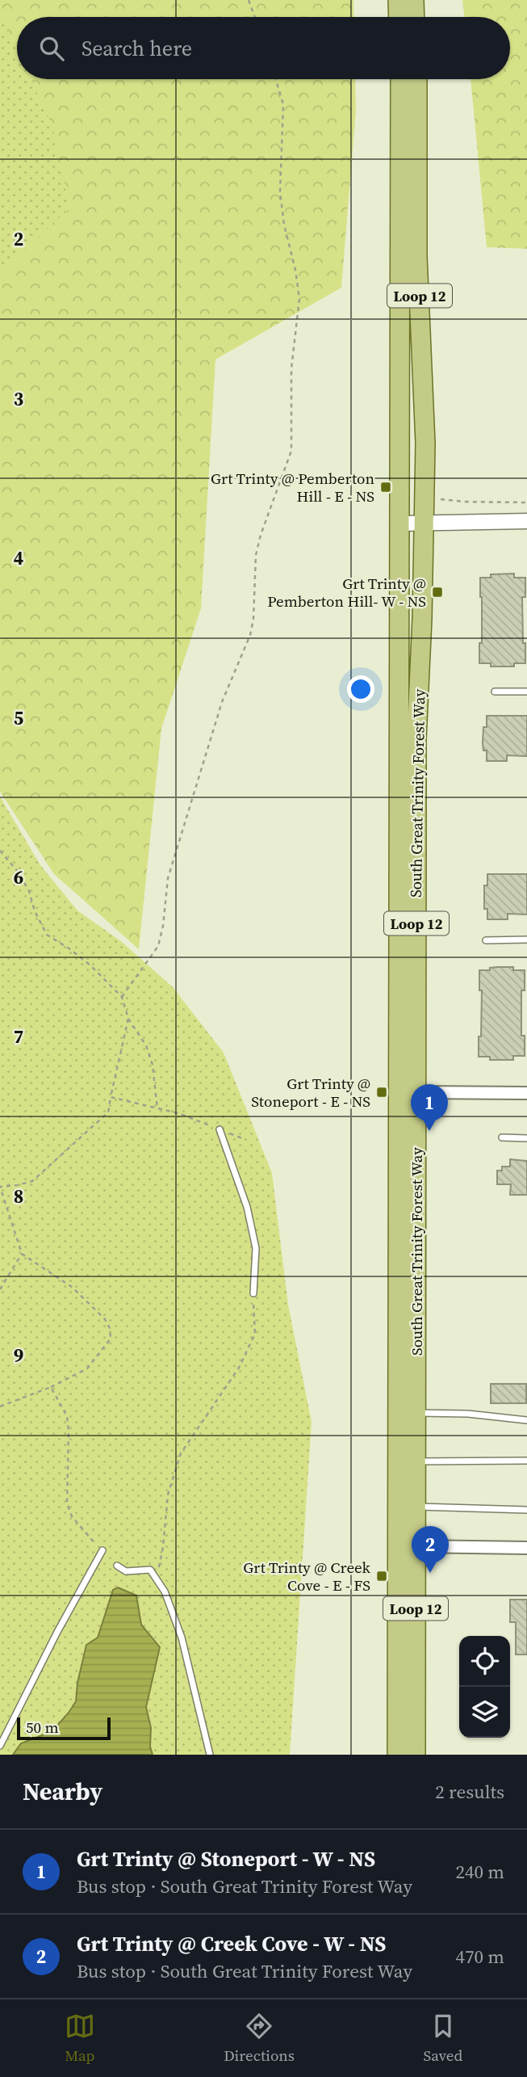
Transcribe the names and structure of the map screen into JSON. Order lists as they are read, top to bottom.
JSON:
{
  "streets": {
    "main road": ["Loop 12", "South Great Trinity Forest Way"]
  },
  "places": {
    "transit": [
      "Grt Trinty @ Pemberton Hill - E - NS",
      "Grt Trinty @ Pemberton Hill- W - NS",
      "Grt Trinty @ Stoneport - E - NS",
      "Grt Trinty @ Creek Cove - E - FS"
    ]
  },
  "scale_bar": "50 m",
  "page": {
    "search": "Search here",
    "pins": ["1", "2"],
    "scale": "50 m",
    "heading": ["Nearby", "2 results"],
    "list": [
      {
        "mark": "1",
        "name": "Grt Trinty @ Stoneport - W - NS",
        "note": "Bus stop · South Great Trinity Forest Way",
        "value": "240 m"
      },
      {
        "mark": "2",
        "name": "Grt Trinty @ Creek Cove - W - NS",
        "note": "Bus stop · South Great Trinity Forest Way",
        "value": "470 m"
      }
    ],
    "nav": ["Map", "Directions", "Saved"]
  },
  "grid": {
    "rows": [
      "2",
      "3",
      "4",
      "5",
      "6",
      "7",
      "8",
      "9"
    ]
  }
}
